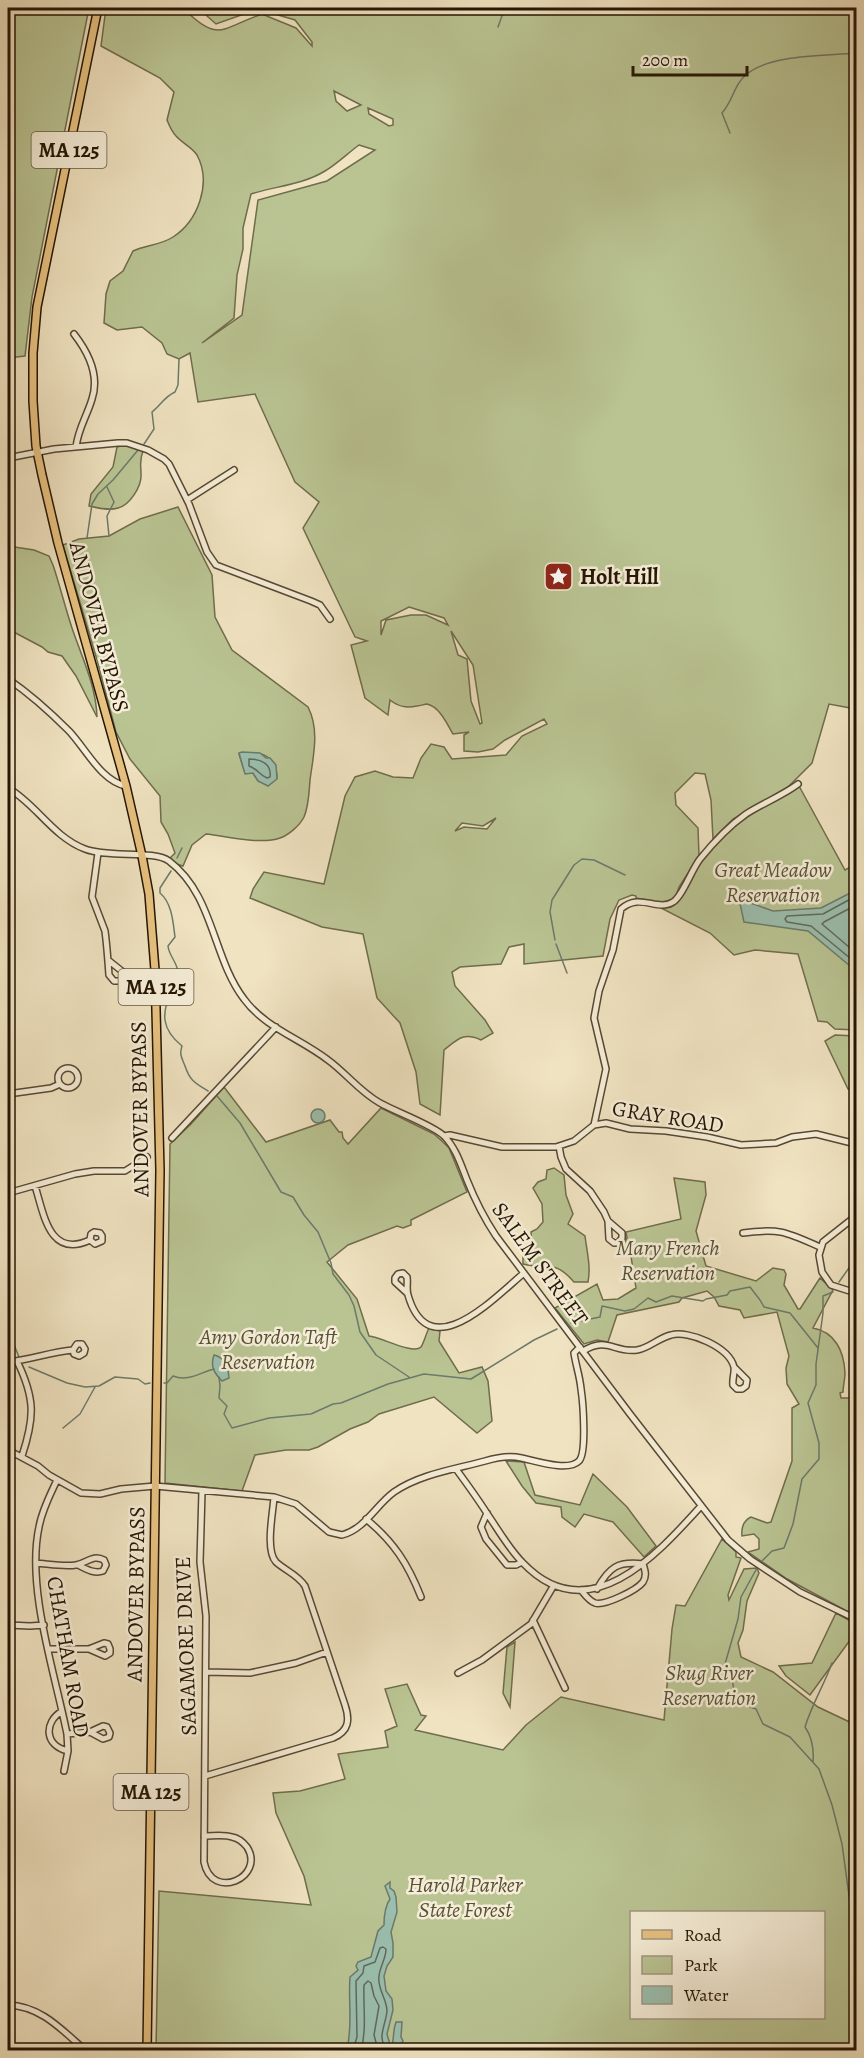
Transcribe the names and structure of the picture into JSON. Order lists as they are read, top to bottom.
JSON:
{
  "streets": {
    "main road": ["MA 125", "ANDOVER BYPASS"],
    "street": [
      "GRAY ROAD",
      "SALEM STREET",
      "SAGAMORE DRIVE",
      "CHATHAM ROAD"
    ]
  },
  "crossings": [
    ["GRAY ROAD", "SALEM STREET"]
  ],
  "parks": [
    "Great Meadow Reservation",
    "Mary French Reservation",
    "Amy Gordon Taft Reservation",
    "Skug River Reservation",
    "Harold Parker State Forest"
  ],
  "places": {
    "place": ["Holt Hill"]
  },
  "legend": ["Road", "Park", "Water"],
  "scale_bar": "200 m"
}
